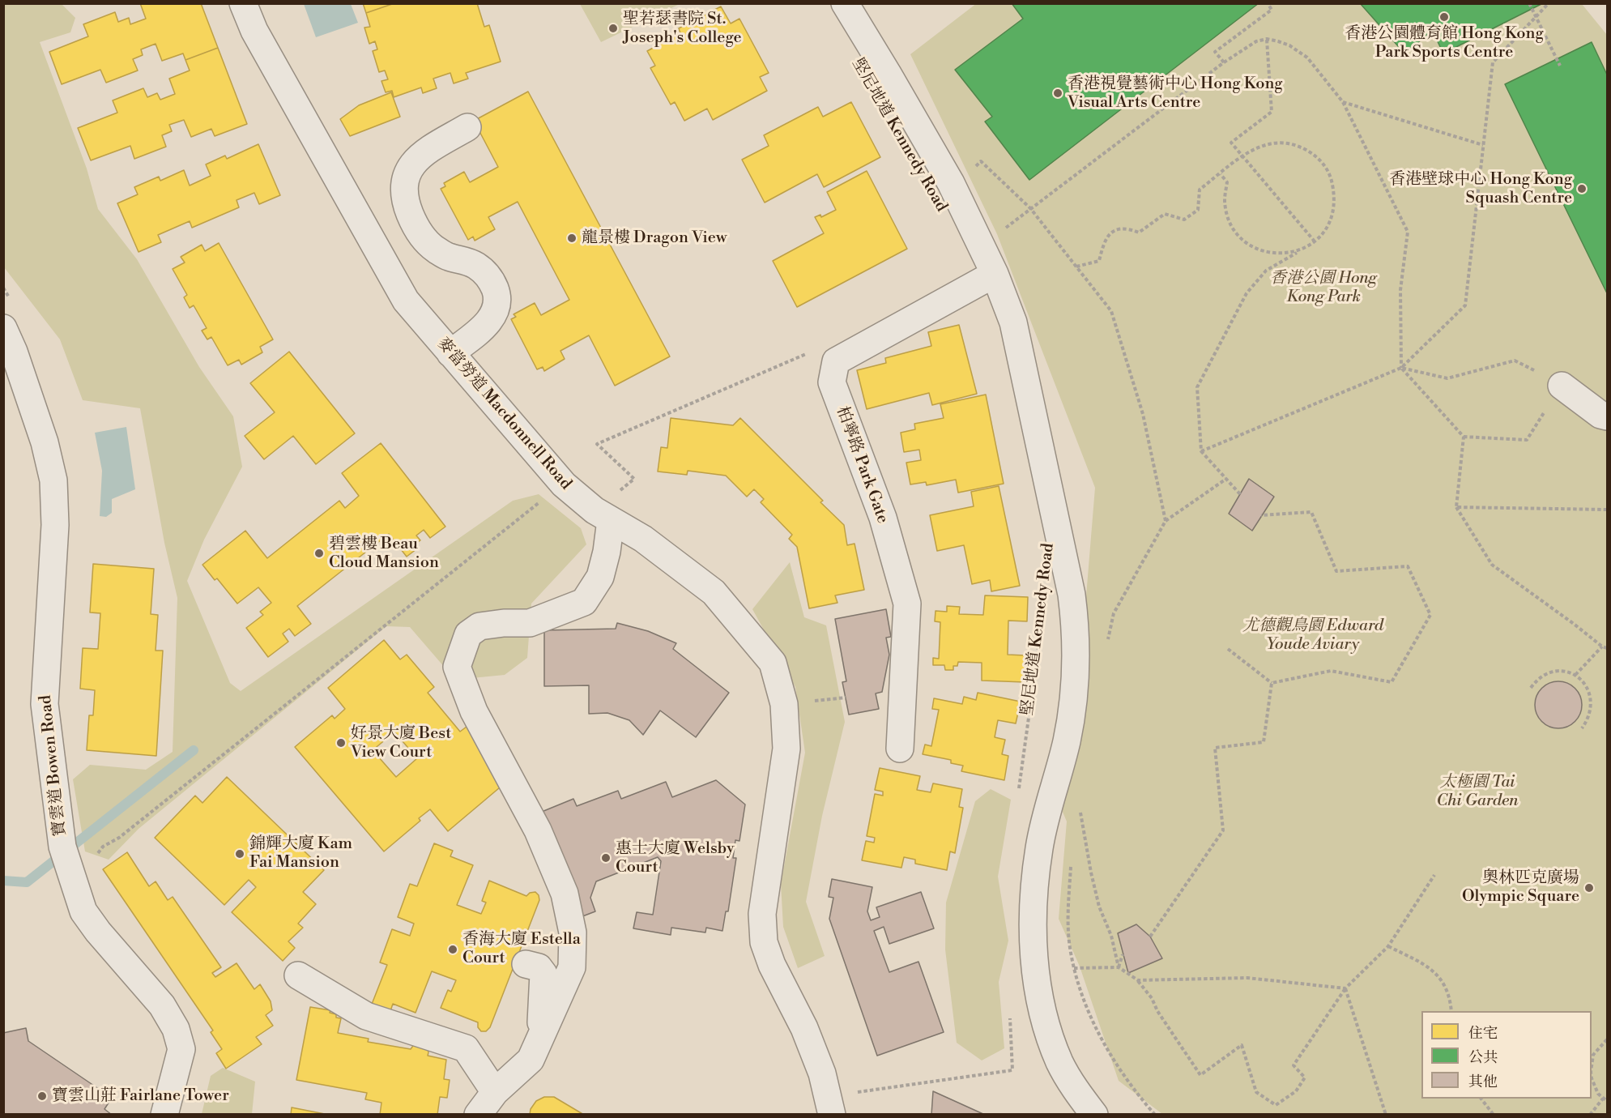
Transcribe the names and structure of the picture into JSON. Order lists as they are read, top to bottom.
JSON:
{
  "streets": {
    "street": [
      "堅尼地道 Kennedy Road",
      "麥當勞道 Macdonnell Road",
      "柏寧路 Park Gate",
      "寶雲道 Bowen Road"
    ]
  },
  "crossings": [
    ["堅尼地道 Kennedy Road", "柏寧路 Park Gate"]
  ],
  "parks": ["香港公園 Hong Kong Park", "尤德觀鳥園 Edward Youde Aviary", "太極園 Tai Chi Garden"],
  "places": [
    "香港公園體育館 Hong Kong Park Sports Centre",
    "聖若瑟書院 St. Joseph's College",
    "香港視覺藝術中心 Hong Kong Visual Arts Centre",
    "香港壁球中心 Hong Kong Squash Centre",
    "龍景樓 Dragon View",
    "碧雲樓 Beau Cloud Mansion",
    "好景大廈 Best View Court",
    "錦輝大廈 Kam Fai Mansion",
    "惠士大廈 Welsby Court",
    "奧林匹克廣場 Olympic Square",
    "香海大廈 Estella Court",
    "寶雲山莊 Fairlane Tower"
  ],
  "legend": ["住宅", "公共", "其他"]
}
